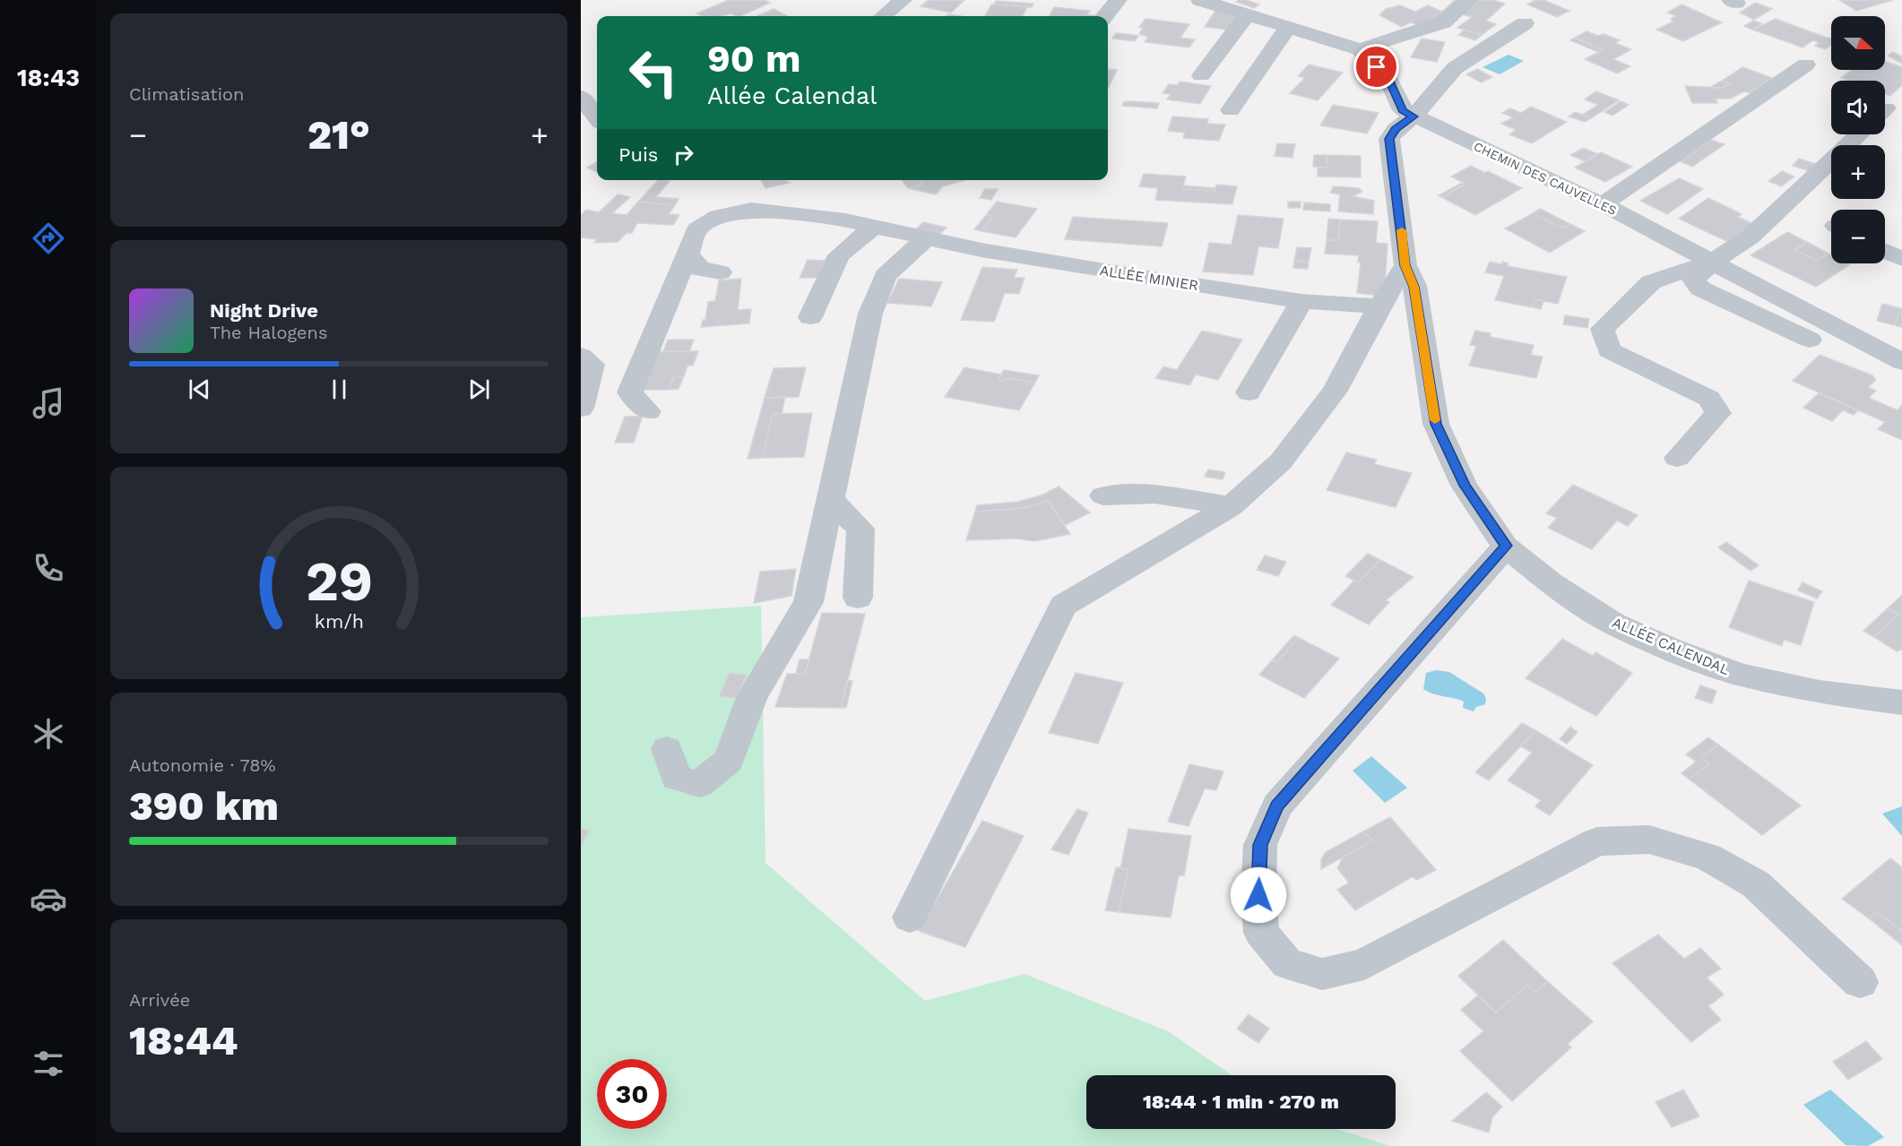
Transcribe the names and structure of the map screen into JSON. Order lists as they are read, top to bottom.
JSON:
{
  "streets": {
    "street": ["CHEMIN DES CAUVELLES", "ALLÉE MINIER", "ALLÉE CALENDAL"]
  },
  "crossings": [
    ["CHEMIN DES CAUVELLES", "ALLÉE CALENDAL"]
  ],
  "north": "right",
  "page": {
    "tabs": "18:43",
    "tile": [
      "Climatisation",
      ["Autonomie · 78%", "390 km"],
      ["Arrivée", "18:44"]
    ],
    "map_buttons": ["+", "−"],
    "turn": ["90 m", "Allée Calendal"],
    "heat": ["−", "21°", "+"],
    "then": "Puis",
    "song": ["Night Drive", "The Halogens"],
    "limit": "30",
    "trip": "18:44 · 1 min · 270 m",
    "gauge": ["29", "km/h"]
  }
}
